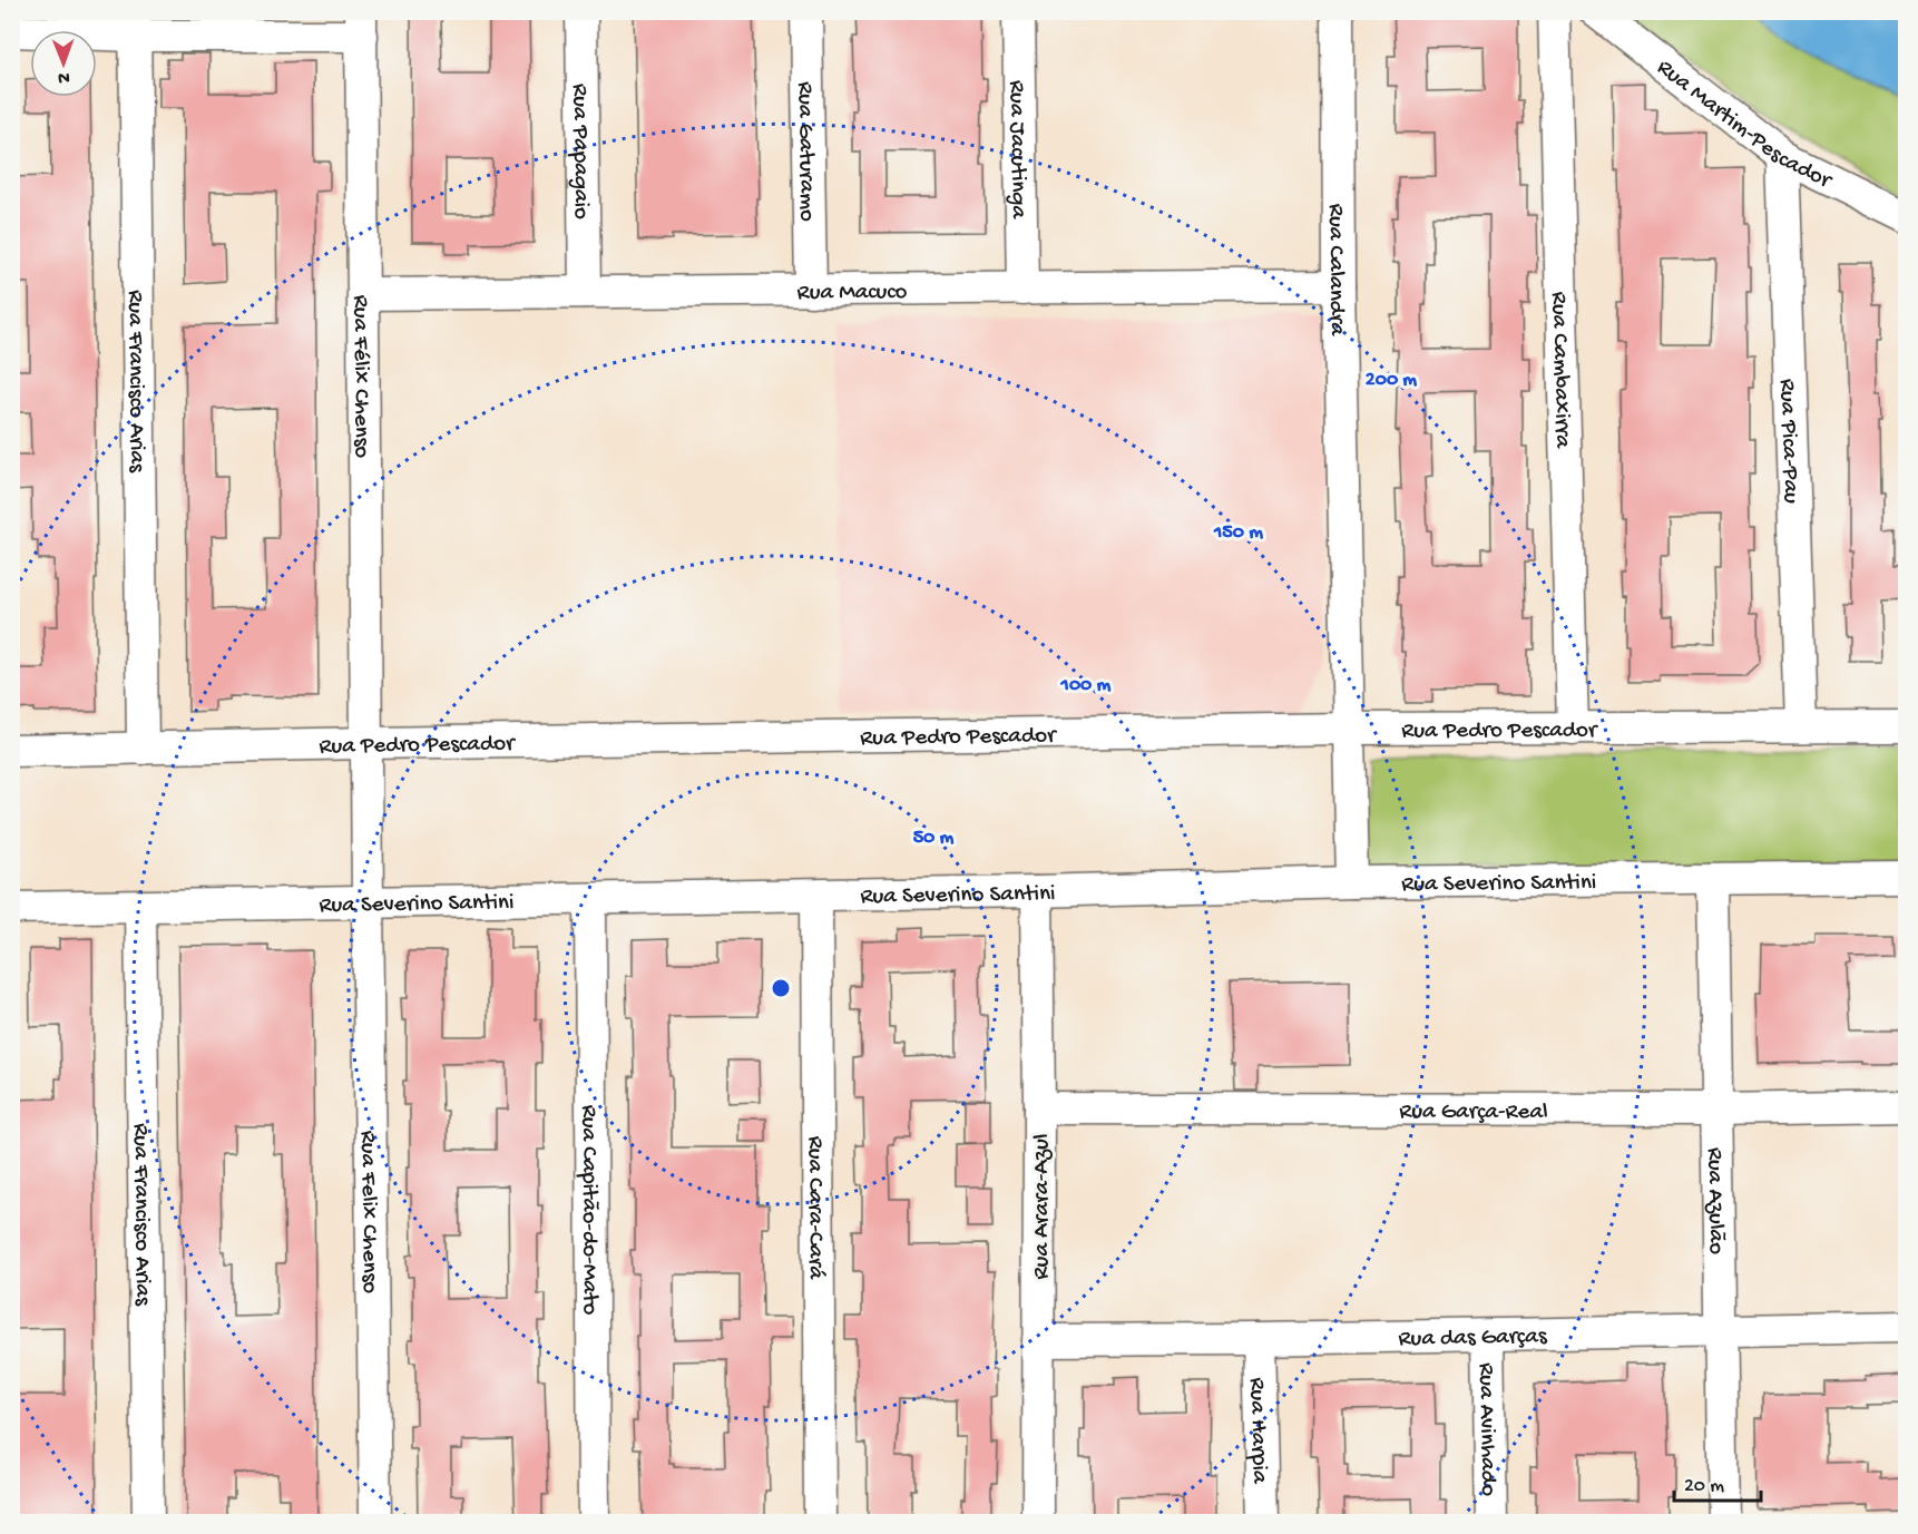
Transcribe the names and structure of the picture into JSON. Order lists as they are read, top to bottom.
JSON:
{
  "streets": {
    "street": [
      "Rua Martim-Pescador",
      "Rua Jacutinga",
      "Rua Papagaio",
      "Rua Gaturamo",
      "Rua Calandra",
      "Rua Macuco",
      "Rua Cambaxirra",
      "Rua Félix Chenso",
      "Rua Francisco Arias",
      "Rua Pica-Pau",
      "Rua Pedro Pescador",
      "Rua Severino Santini",
      "Rua Garça-Real",
      "Rua Azulão",
      "Rua Arara-Azul",
      "Rua Cara-Cará",
      "Rua Capitão-do-Mato",
      "Rua Felix Chenso",
      "Rua das Garças",
      "Rua Avinhado",
      "Rua Harpia"
    ]
  },
  "crossings": [
    ["Rua Martim-Pescador", "Rua Pica-Pau"],
    ["Rua Jacutinga", "Rua Macuco"],
    ["Rua Papagaio", "Rua Macuco"],
    ["Rua Gaturamo", "Rua Macuco"],
    ["Rua Calandra", "Rua Macuco"],
    ["Rua Calandra", "Rua Pedro Pescador"],
    ["Rua Calandra", "Rua Severino Santini"],
    ["Rua Macuco", "Rua Félix Chenso"],
    ["Rua Cambaxirra", "Rua Pedro Pescador"],
    ["Rua Félix Chenso", "Rua Pedro Pescador"],
    ["Rua Félix Chenso", "Rua Severino Santini"],
    ["Rua Félix Chenso", "Rua Felix Chenso"],
    ["Rua Francisco Arias", "Rua Pedro Pescador"],
    ["Rua Francisco Arias", "Rua Severino Santini"],
    ["Rua Pica-Pau", "Rua Pedro Pescador"],
    ["Rua Severino Santini", "Rua Azulão"],
    ["Rua Severino Santini", "Rua Arara-Azul"],
    ["Rua Severino Santini", "Rua Cara-Cará"],
    ["Rua Severino Santini", "Rua Capitão-do-Mato"],
    ["Rua Severino Santini", "Rua Felix Chenso"],
    ["Rua Garça-Real", "Rua Azulão"],
    ["Rua Garça-Real", "Rua Arara-Azul"],
    ["Rua Azulão", "Rua das Garças"],
    ["Rua Arara-Azul", "Rua das Garças"],
    ["Rua das Garças", "Rua Avinhado"],
    ["Rua das Garças", "Rua Harpia"]
  ],
  "scale_bar": "20 m",
  "north": "bottom",
  "rings": [
    "200 m",
    "150 m",
    "100 m",
    "50 m"
  ]
}
